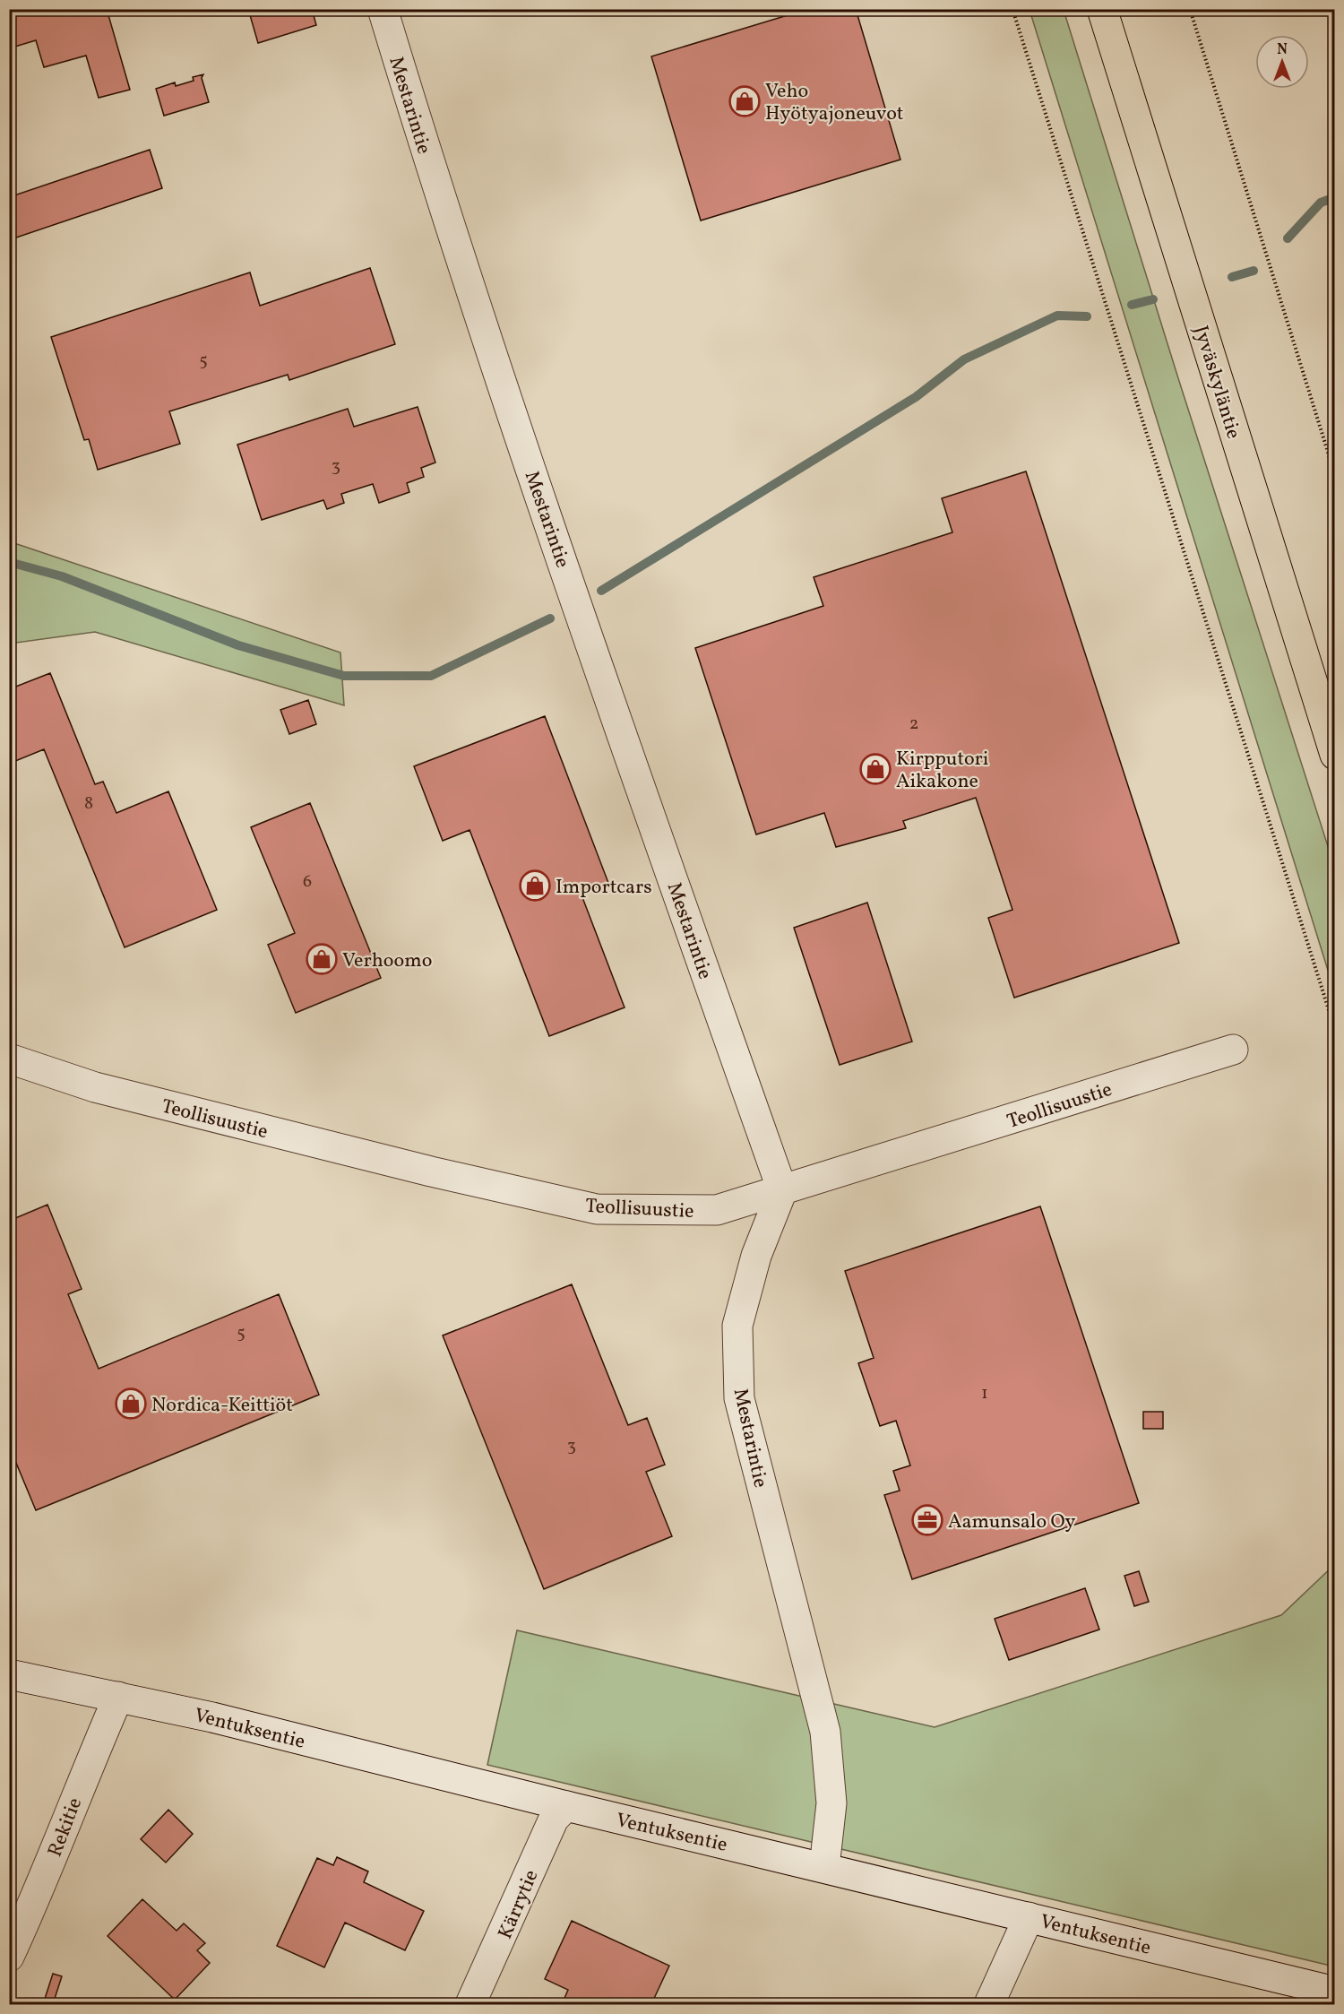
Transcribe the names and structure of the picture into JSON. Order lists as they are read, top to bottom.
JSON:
{
  "streets": {
    "highway": ["Jyväskyläntie"],
    "street": [
      "Mestarintie",
      "Teollisuustie",
      "Ventuksentie",
      "Rekitie",
      "Kärrytie"
    ]
  },
  "crossings": [
    ["Mestarintie", "Teollisuustie"],
    ["Mestarintie", "Ventuksentie"],
    ["Ventuksentie", "Rekitie"],
    ["Ventuksentie", "Kärrytie"]
  ],
  "places": {
    "shop": [
      "Veho Hyötyajoneuvot",
      "Kirpputori Aikakone",
      "Importcars",
      "Verhoomo",
      "Nordica-Keittiöt"
    ],
    "office": ["Aamunsalo Oy"]
  },
  "house_numbers": [
    "5",
    "3",
    "2",
    "8",
    "6",
    "5",
    "1",
    "3"
  ],
  "north": "top"
}
